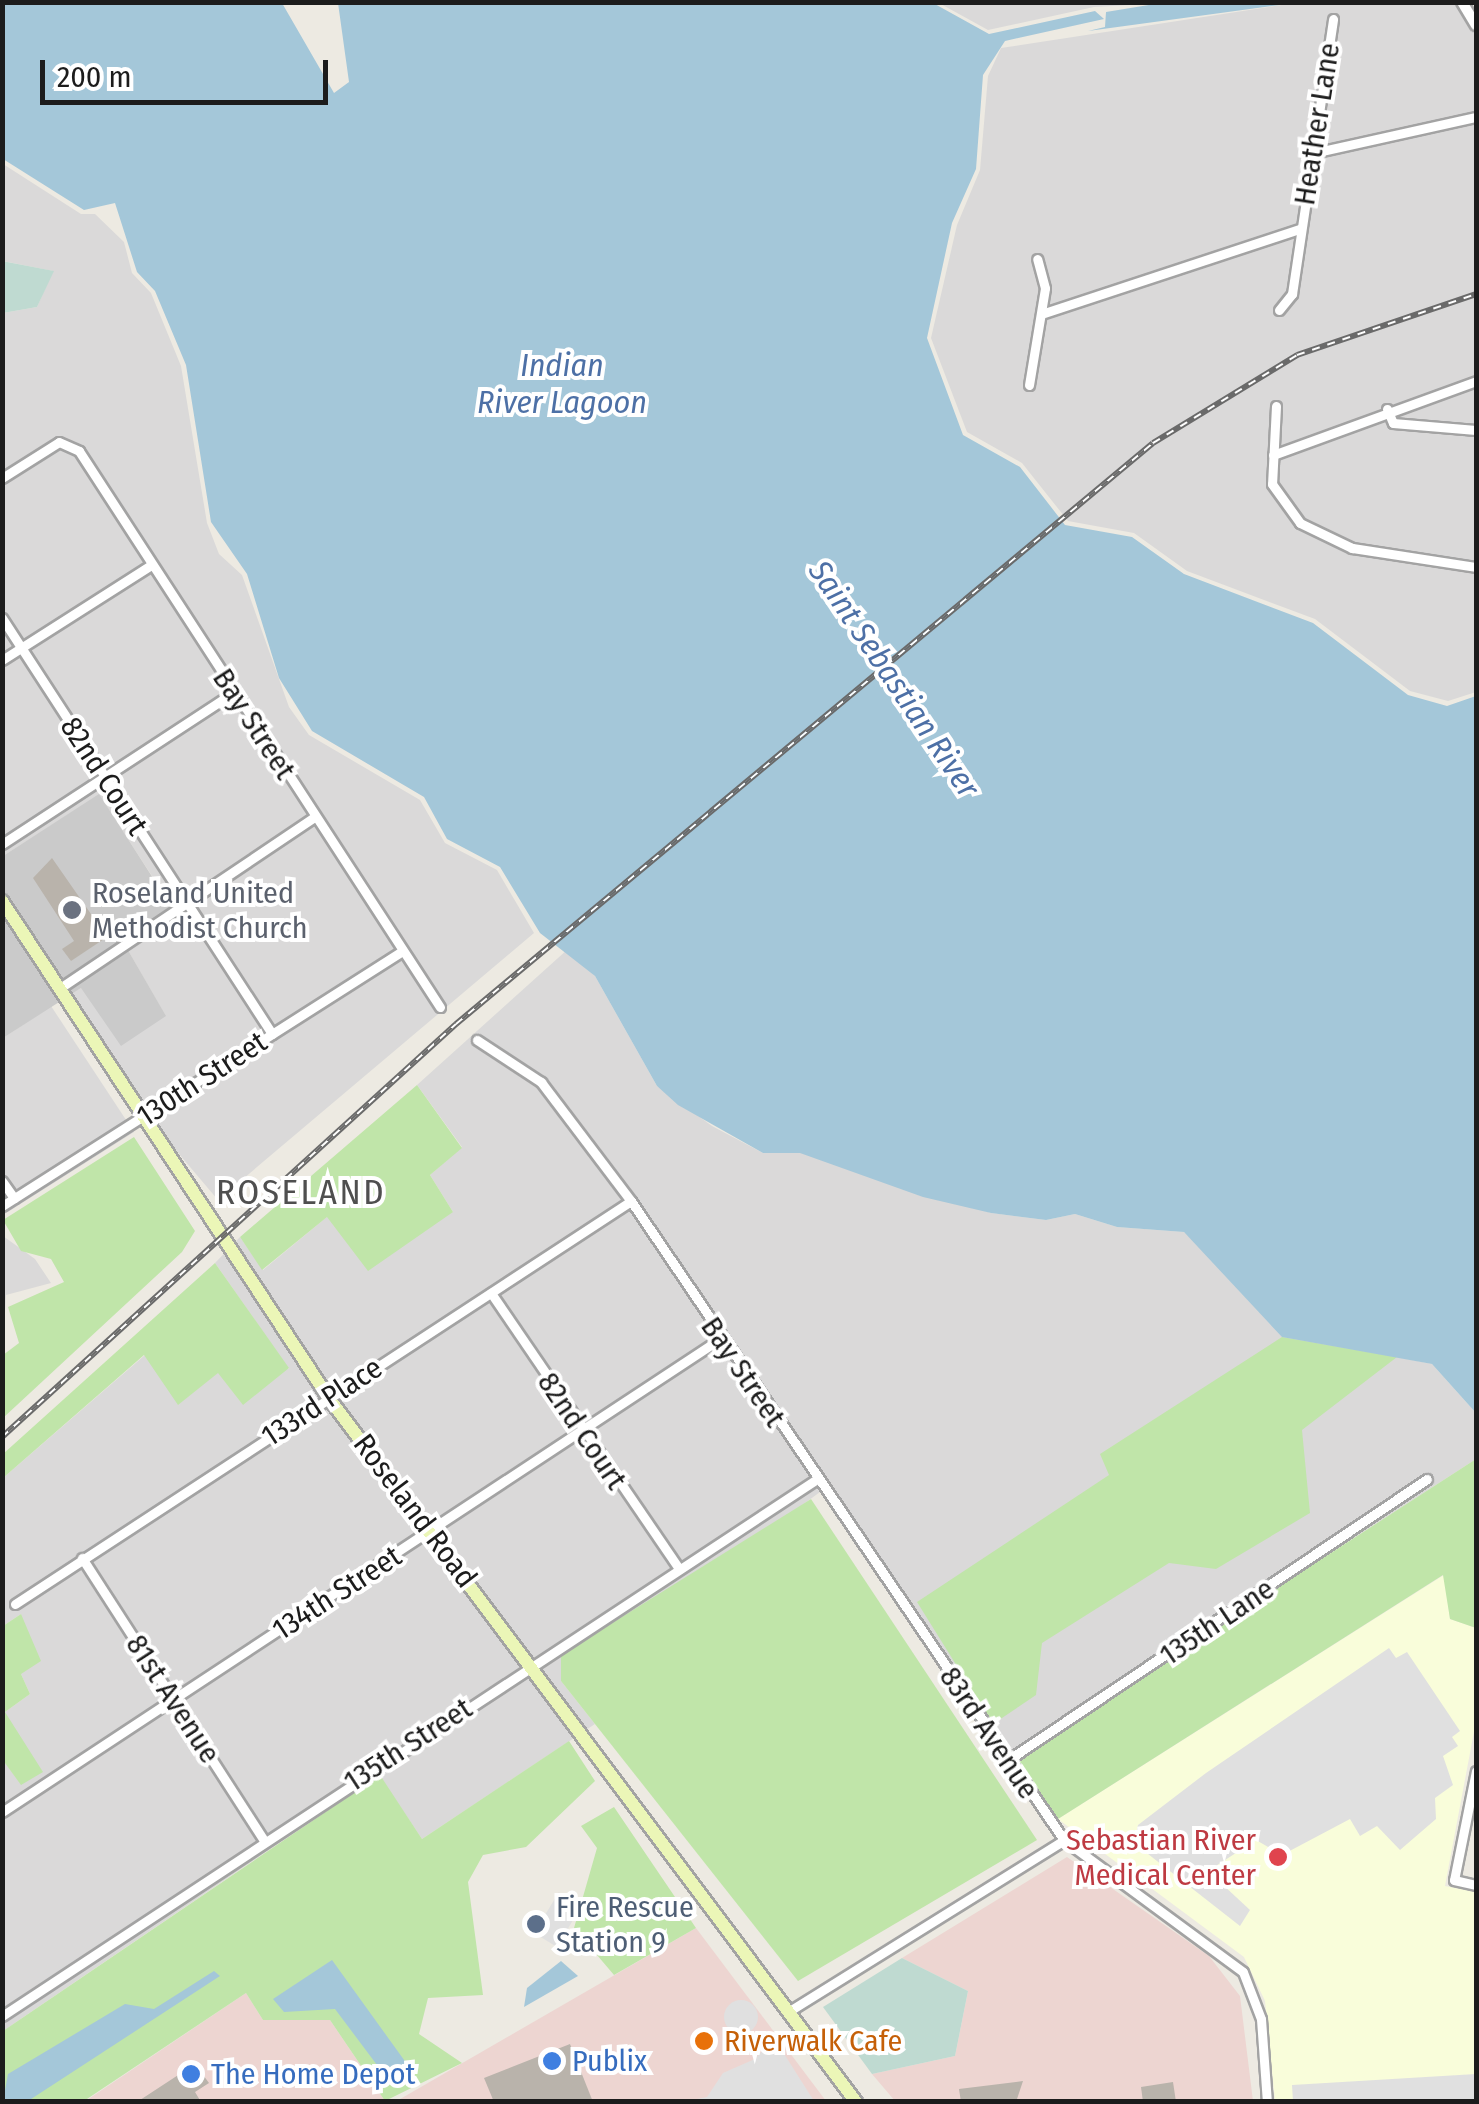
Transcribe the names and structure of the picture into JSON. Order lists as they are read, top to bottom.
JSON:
{
  "streets": {
    "main road": ["Roseland Road"],
    "street": [
      "Heather Lane",
      "Bay Street",
      "82nd Court",
      "130th Street",
      "133rd Place",
      "134th Street",
      "135th Lane",
      "81st Avenue",
      "83rd Avenue",
      "135th Street"
    ]
  },
  "crossings": [
    ["Bay Street", "130th Street"],
    ["Bay Street", "133rd Place"],
    ["Bay Street", "134th Street"],
    ["Bay Street", "83rd Avenue"],
    ["Bay Street", "135th Street"],
    ["82nd Court", "130th Street"],
    ["82nd Court", "133rd Place"],
    ["82nd Court", "134th Street"],
    ["82nd Court", "135th Street"],
    ["130th Street", "Roseland Road"],
    ["133rd Place", "Roseland Road"],
    ["133rd Place", "81st Avenue"],
    ["Roseland Road", "134th Street"],
    ["Roseland Road", "135th Street"],
    ["134th Street", "81st Avenue"],
    ["135th Lane", "83rd Avenue"],
    ["81st Avenue", "135th Street"],
    ["83rd Avenue", "135th Street"]
  ],
  "districts": ["ROSELAND"],
  "water": ["Indian River Lagoon", "Saint Sebastian River"],
  "places": [
    "Roseland United Methodist Church",
    "Sebastian River Medical Center",
    "Fire Rescue Station 9",
    "Riverwalk Cafe",
    "Publix",
    "The Home Depot"
  ],
  "scale_bar": "200 m"
}
